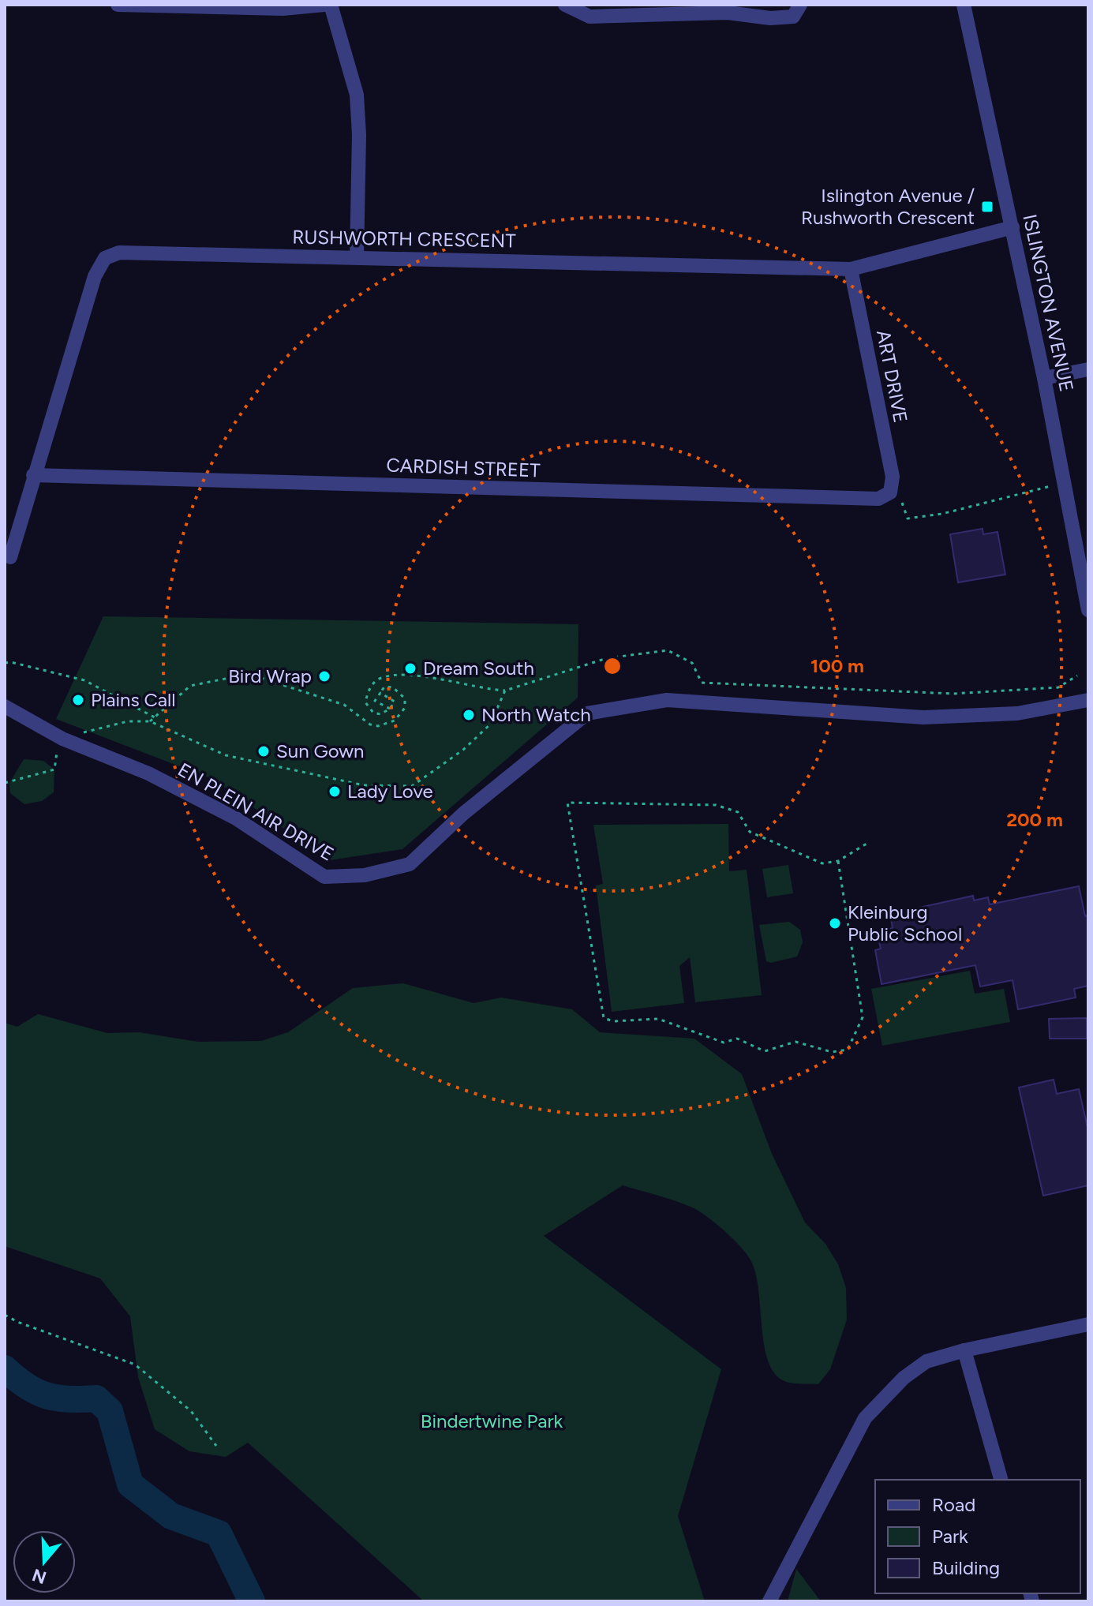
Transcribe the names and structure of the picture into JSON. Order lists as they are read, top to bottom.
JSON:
{
  "streets": {
    "street": [
      "RUSHWORTH CRESCENT",
      "ISLINGTON AVENUE",
      "ART DRIVE",
      "CARDISH STREET",
      "EN PLEIN AIR DRIVE"
    ]
  },
  "crossings": [
    ["RUSHWORTH CRESCENT", "ISLINGTON AVENUE"],
    ["RUSHWORTH CRESCENT", "ART DRIVE"],
    ["RUSHWORTH CRESCENT", "CARDISH STREET"],
    ["ART DRIVE", "CARDISH STREET"]
  ],
  "parks": ["Bindertwine Park"],
  "places": {
    "transit": ["Islington Avenue / Rushworth Crescent"],
    "other": [
      "Dream South",
      "Bird Wrap",
      "Plains Call",
      "North Watch",
      "Sun Gown",
      "Lady Love",
      "Kleinburg Public School"
    ]
  },
  "legend": ["Road", "Park", "Building"],
  "north": "bottom",
  "rings": ["100 m", "200 m"]
}
